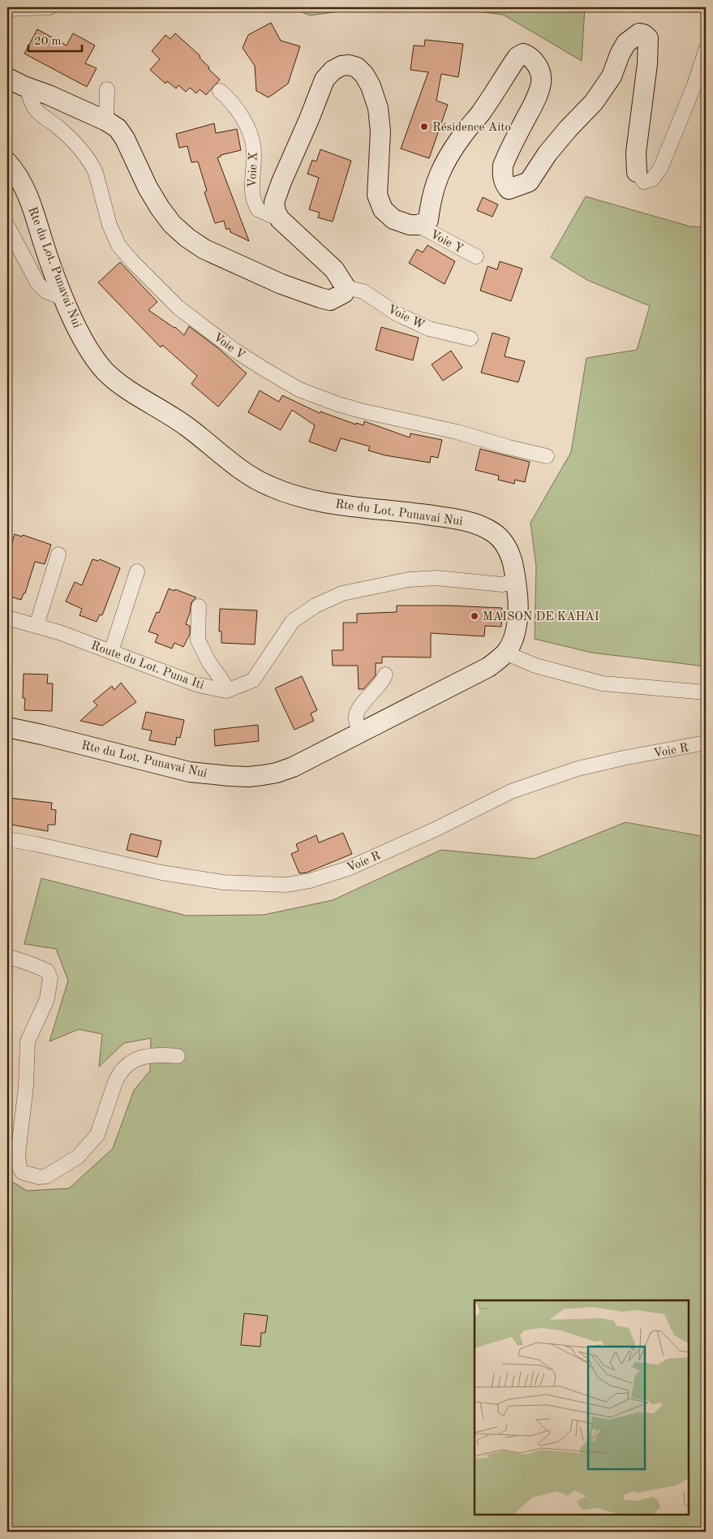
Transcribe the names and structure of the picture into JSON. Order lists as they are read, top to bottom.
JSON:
{
  "streets": {
    "main road": ["Rte du Lot. Punavai Nui"],
    "street": [
      "Voie X",
      "Voie Y",
      "Voie W",
      "Voie V",
      "Route du Lot. Puna Iti",
      "Voie R"
    ]
  },
  "crossings": [
    ["Rte du Lot. Punavai Nui", "Route du Lot. Puna Iti"]
  ],
  "places": ["Résidence Aito", "MAISON DE KAHAI"],
  "scale_bar": "20 m"
}
